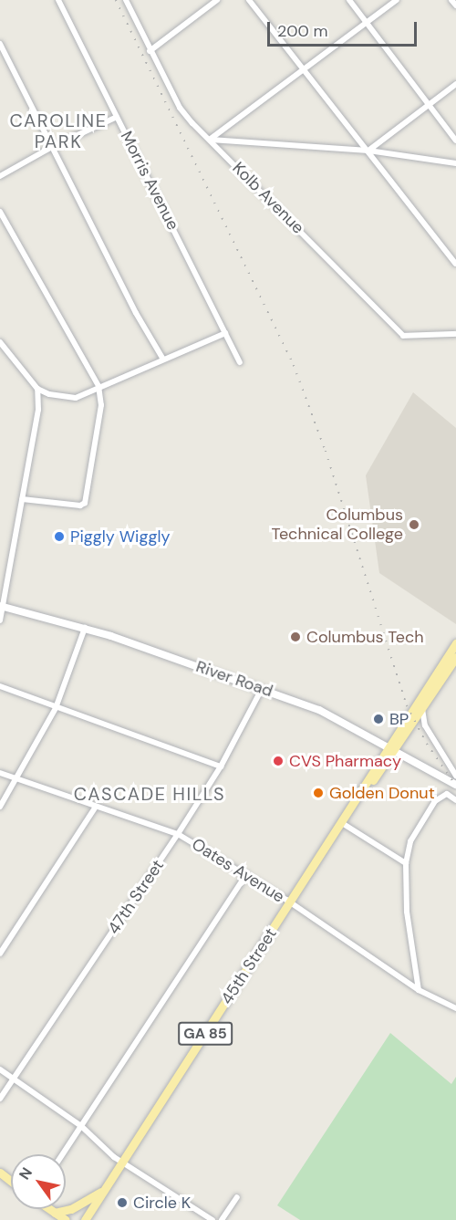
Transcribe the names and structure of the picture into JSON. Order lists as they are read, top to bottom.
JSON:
{
  "streets": {
    "main road": ["River Road", "45th Street", "GA 85"],
    "street": [
      "Morris Avenue",
      "Kolb Avenue",
      "Oates Avenue",
      "47th Street"
    ]
  },
  "crossings": [
    ["River Road", "47th Street"],
    ["River Road", "45th Street"],
    ["Oates Avenue", "47th Street"],
    ["Oates Avenue", "45th Street"]
  ],
  "districts": ["CAROLINE PARK", "CASCADE HILLS"],
  "places": [
    "Columbus Technical College",
    "Piggly Wiggly",
    "Columbus Tech",
    "BP",
    "CVS Pharmacy",
    "Golden Donut",
    "Circle K"
  ],
  "scale_bar": "200 m",
  "north": "top left"
}
